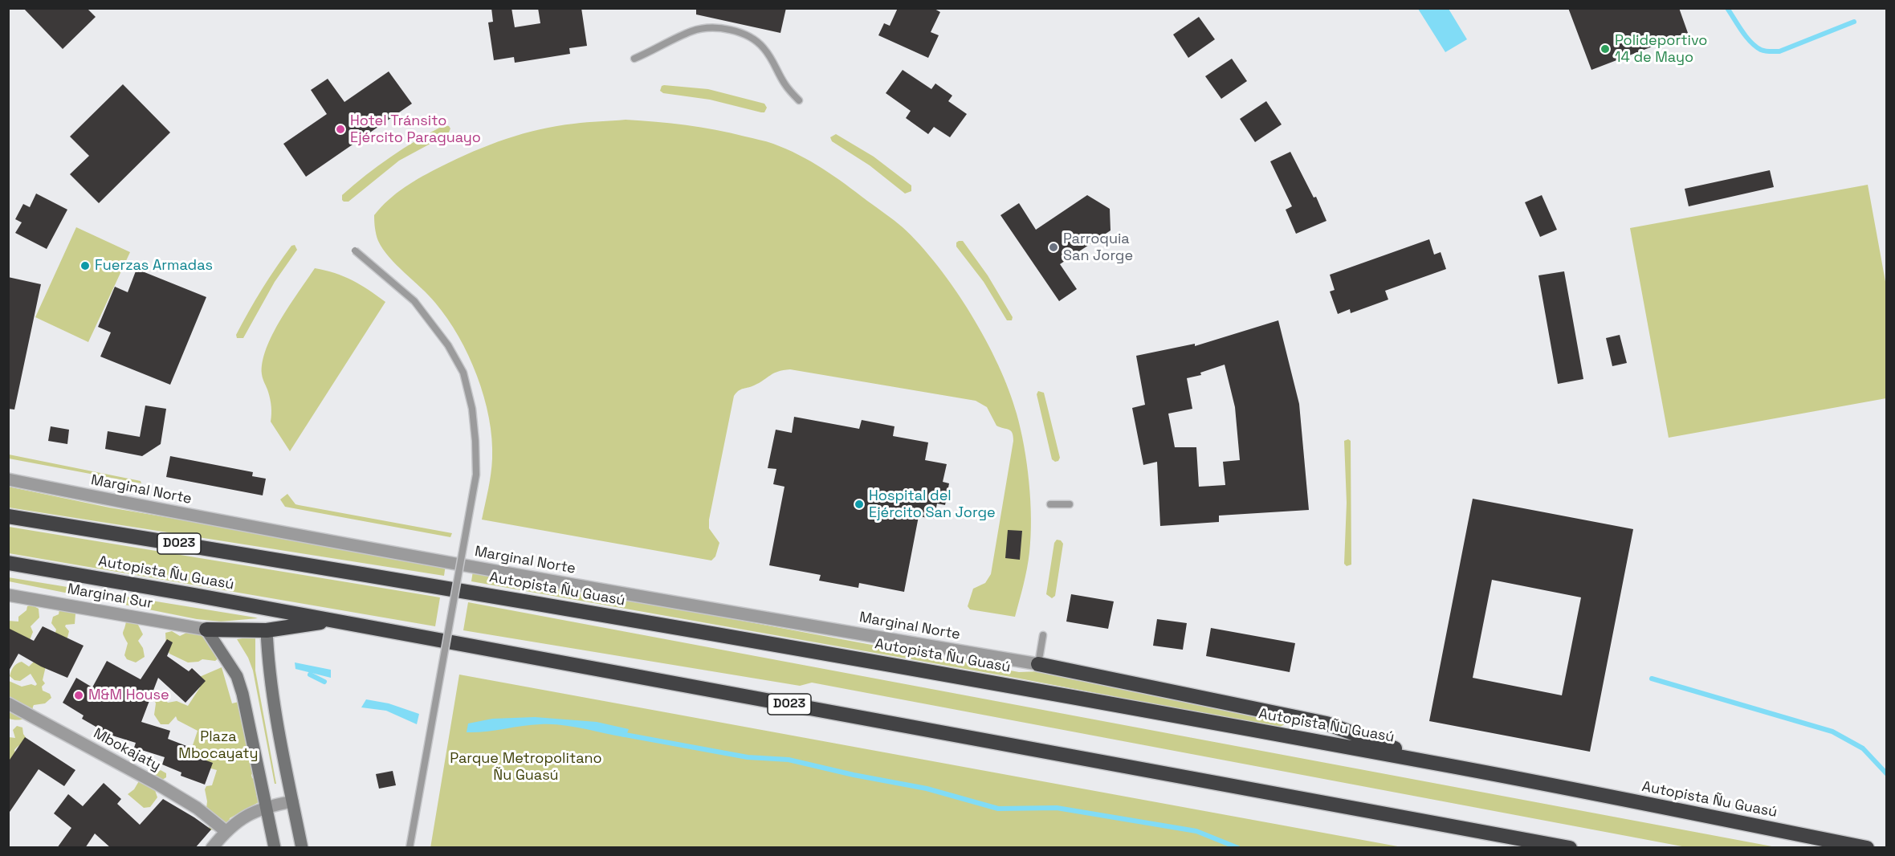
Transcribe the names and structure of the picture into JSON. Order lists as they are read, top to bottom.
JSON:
{
  "streets": {
    "highway": ["D023", "Autopista Ñu Guasú"],
    "street": ["Marginal Norte", "Marginal Sur", "Mbokajaty"]
  },
  "parks": ["Plaza Mbocayaty", "Parque Metropolitano Ñu Guasú"],
  "places": [
    "Polideportivo 14 de Mayo",
    "Hotel Tránsito Ejército Paraguayo",
    "Parroquia San Jorge",
    "Fuerzas Armadas",
    "Hospital del Ejército San Jorge",
    "M&M House"
  ]
}
